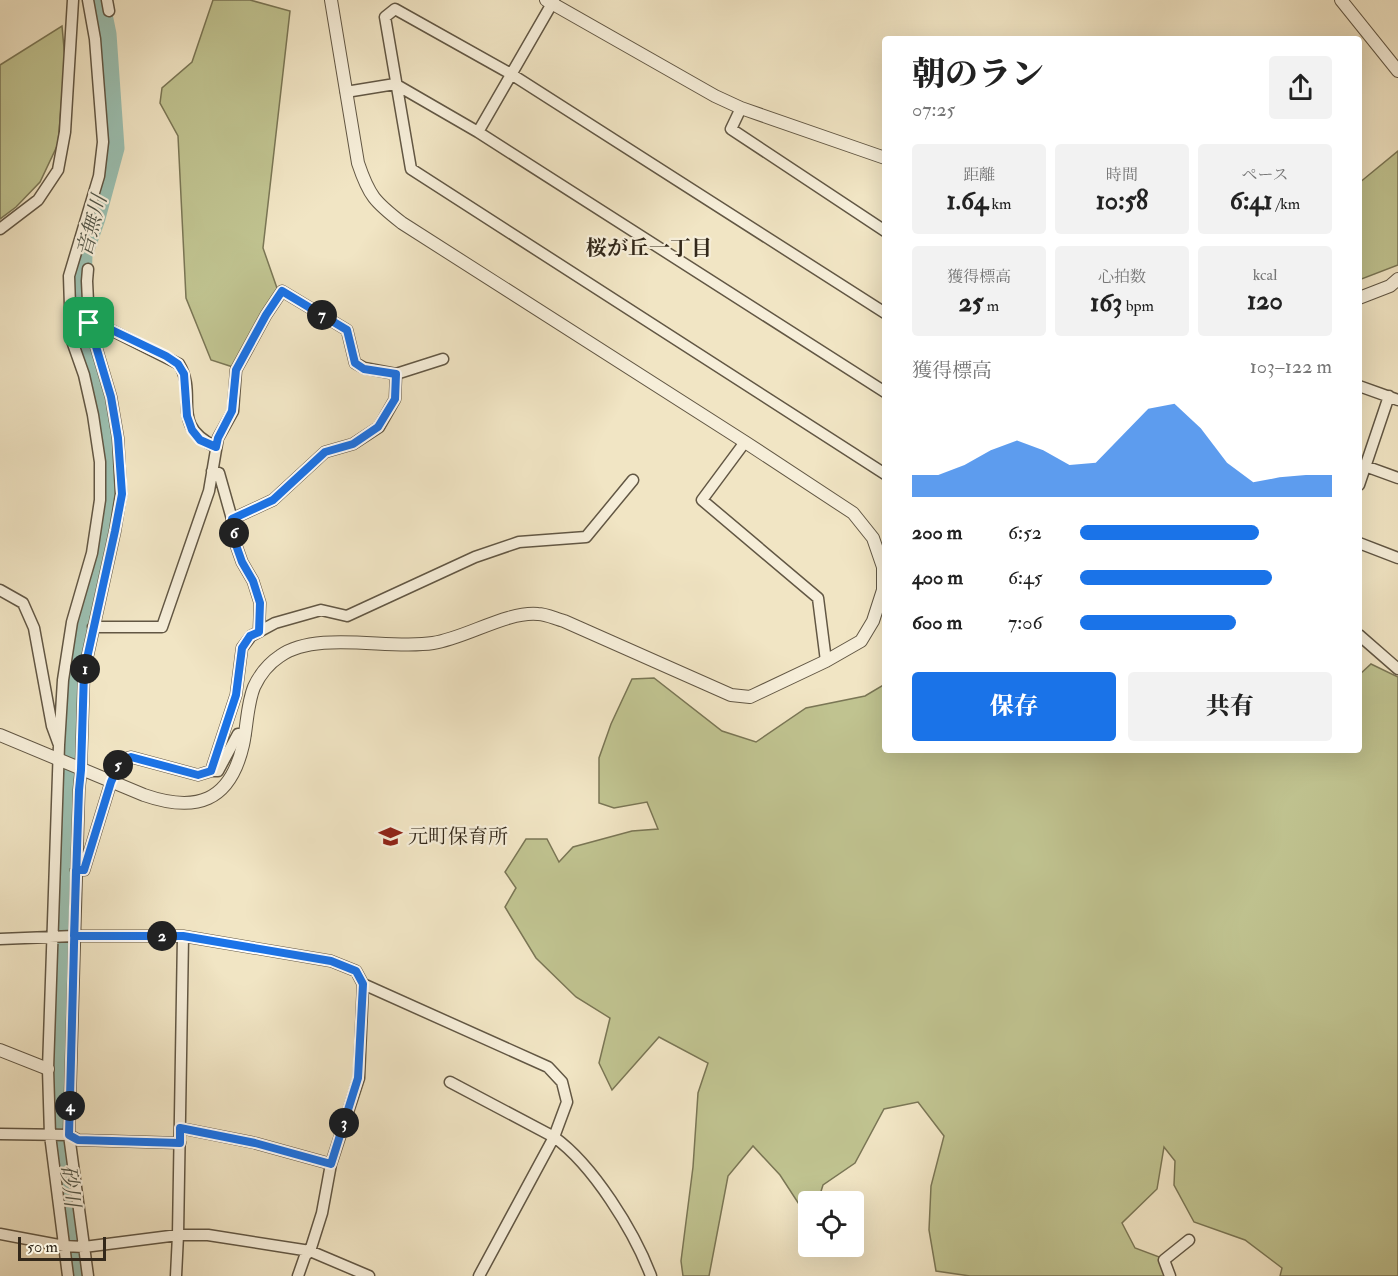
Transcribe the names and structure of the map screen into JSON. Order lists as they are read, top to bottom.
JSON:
{
  "districts": ["桜が丘一丁目"],
  "water": ["音無川", "砂川"],
  "places": {
    "school or university": ["元町保育所"]
  },
  "scale_bar": "50 m",
  "page": {
    "heading": ["朝のラン", "07:25"],
    "stats": [
      ["距離", "1.64 km"],
      ["時間", "10:58"],
      ["ペース", "6:41 /km"],
      ["獲得標高", "25 m"],
      ["心拍数", "163 bpm"],
      ["kcal", "120"]
    ],
    "pins": [
      "7",
      "6",
      "1",
      "5",
      "2",
      "4",
      "3"
    ],
    "chart": ["獲得標高", "103–122 m"],
    "list": [
      {
        "name": "200 m",
        "note": "6:52"
      },
      {
        "name": "400 m",
        "note": "6:45"
      },
      {
        "name": "600 m",
        "note": "7:06"
      }
    ],
    "buttons": ["保存", "共有"],
    "scale": "50 m"
  }
}
